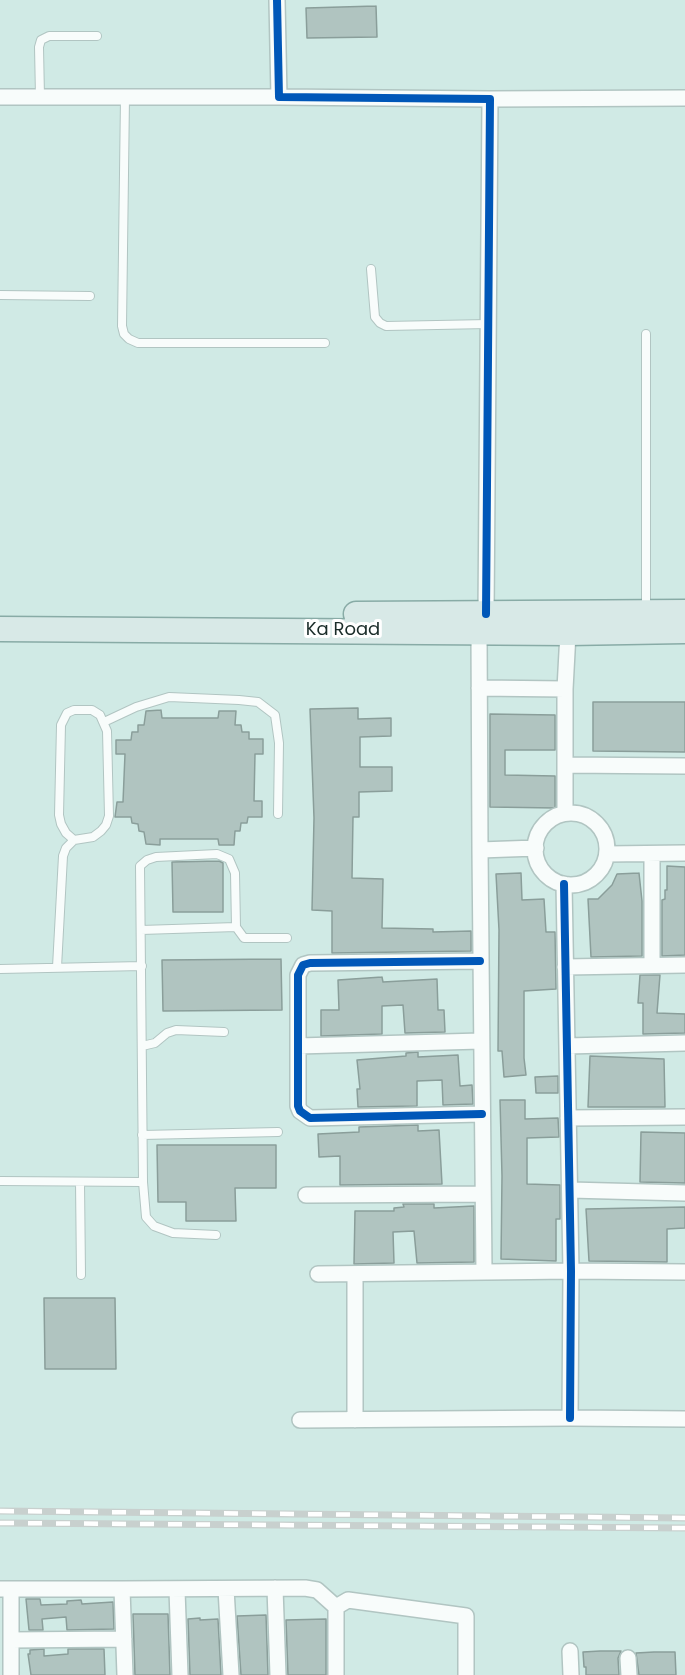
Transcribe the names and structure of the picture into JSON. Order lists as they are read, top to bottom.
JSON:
{
  "streets": {
    "main road": ["Ka Road"]
  }
}
